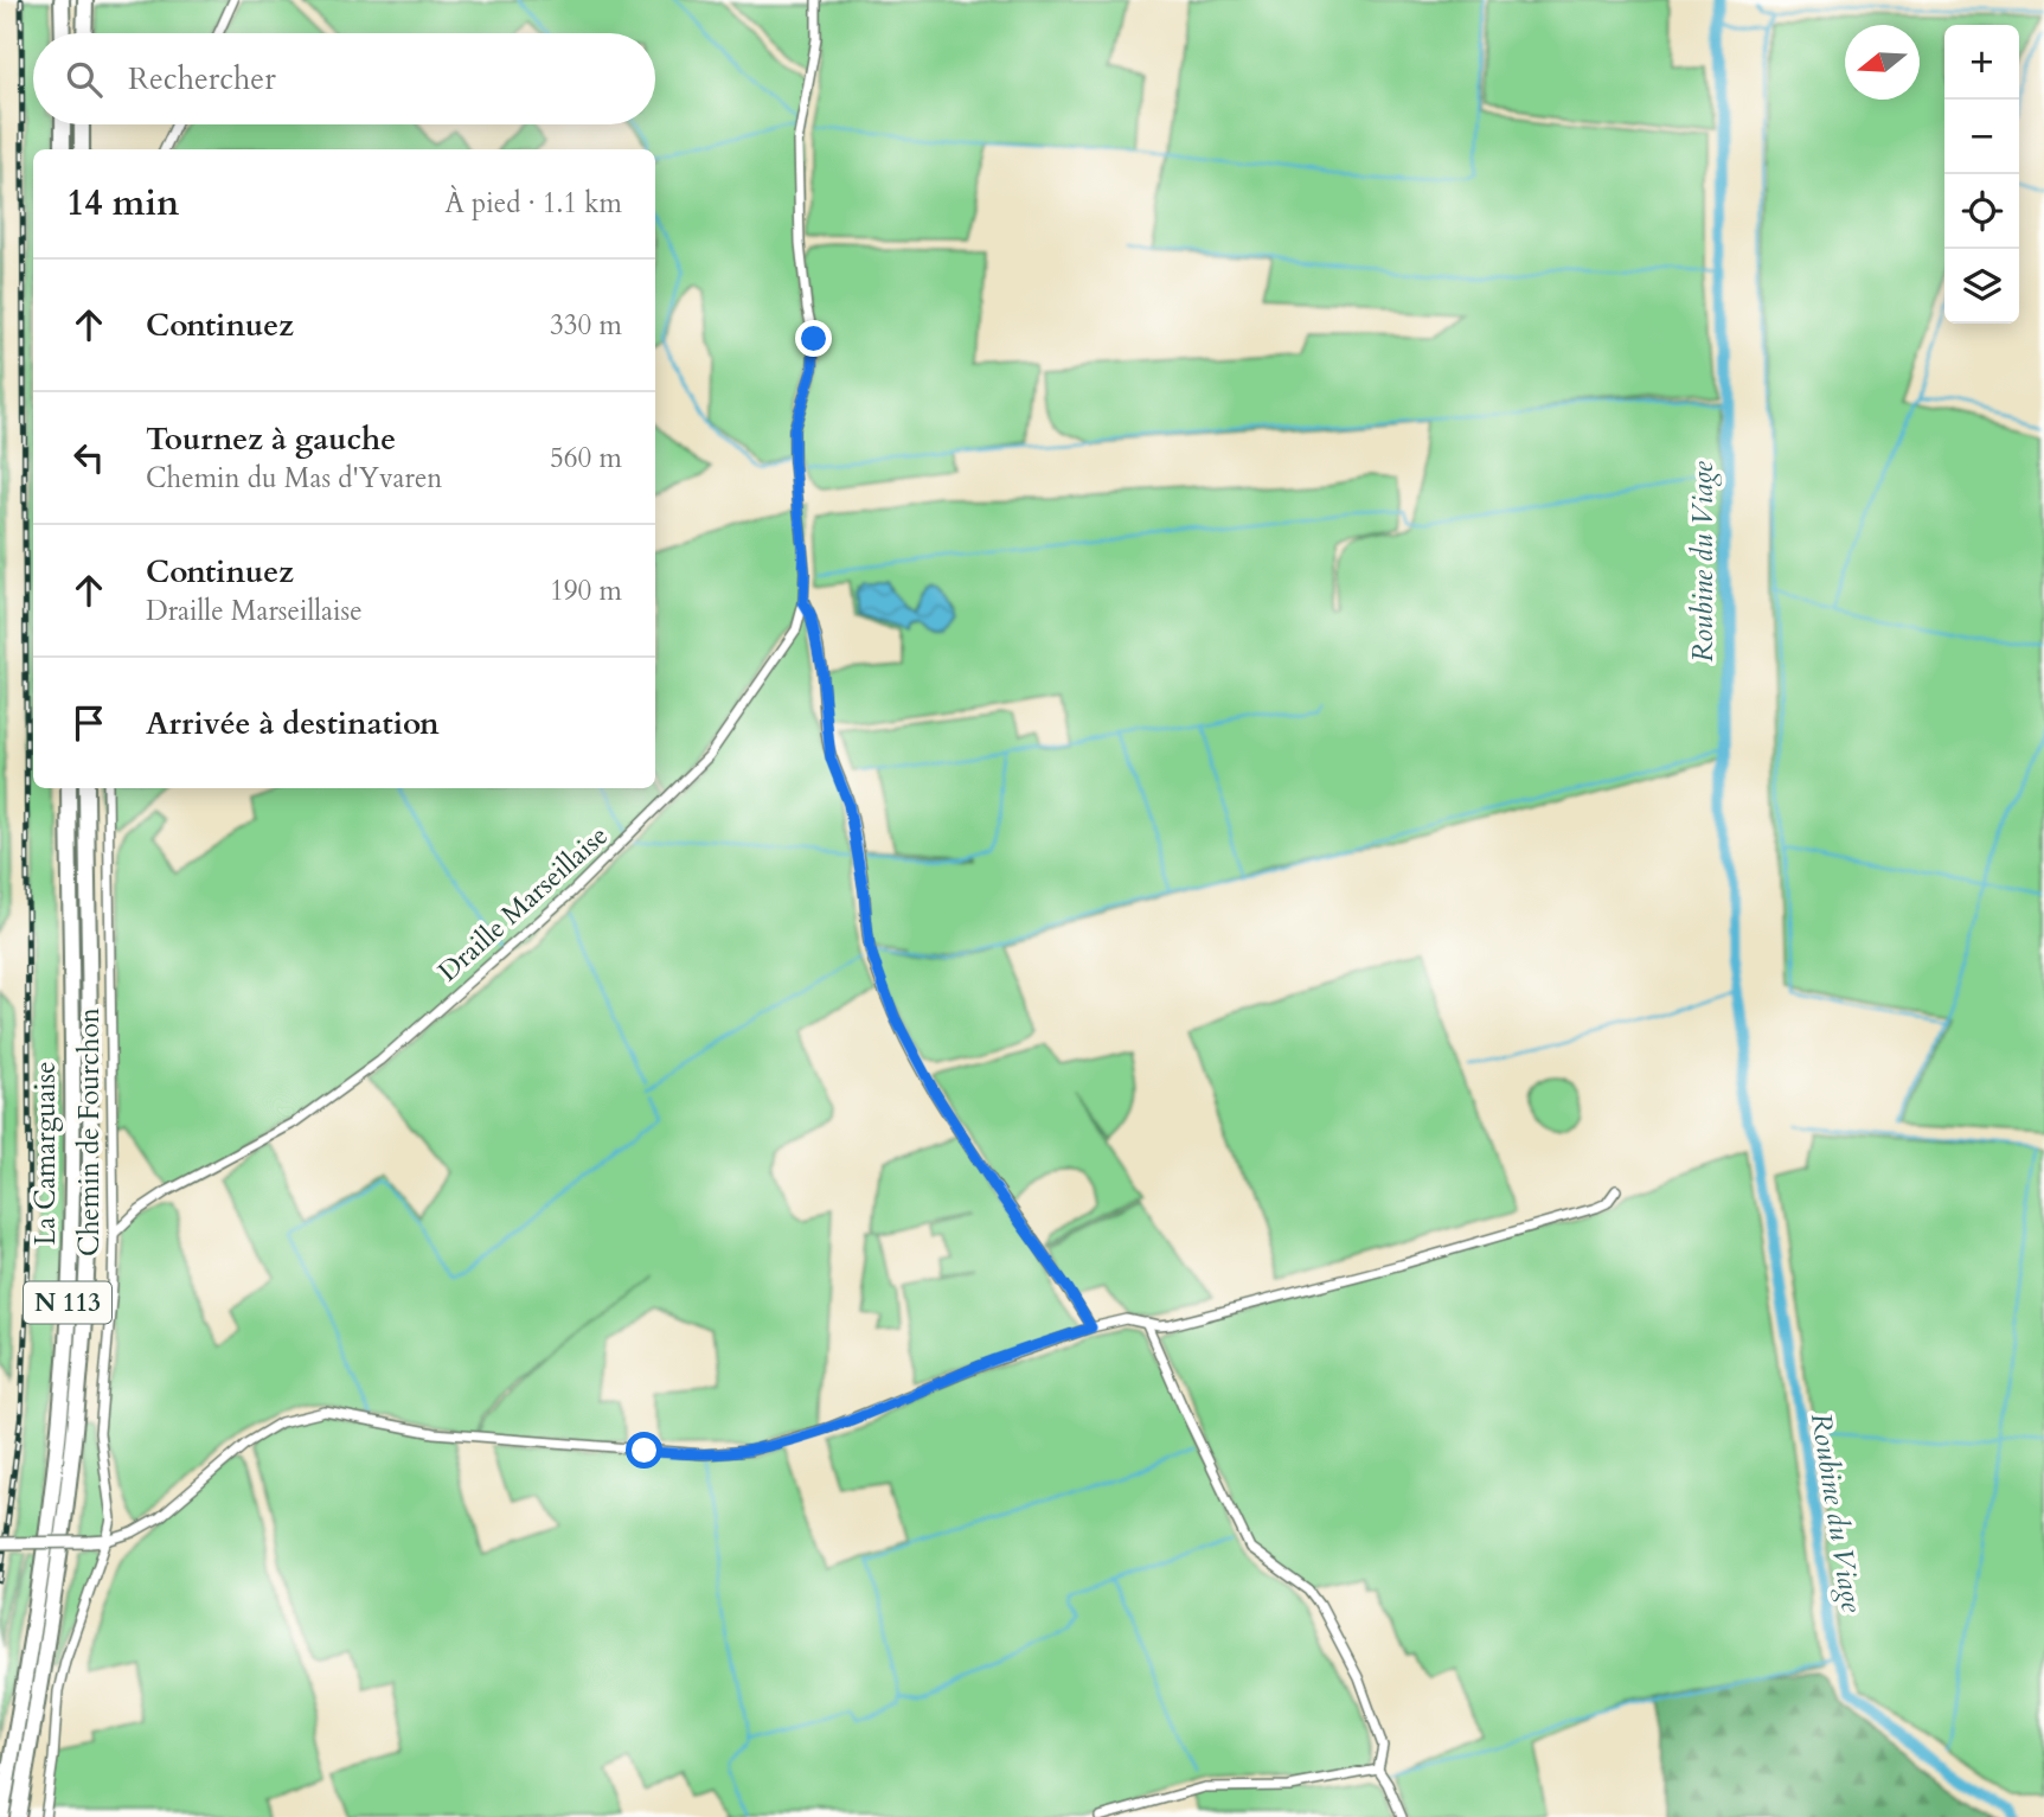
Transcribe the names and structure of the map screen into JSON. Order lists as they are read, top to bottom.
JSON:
{
  "streets": {
    "highway": ["La Camarguaise", "N 113"],
    "street": ["Draille Marseillaise", "Chemin de Fourchon"]
  },
  "crossings": [
    ["Draille Marseillaise", "Chemin de Fourchon"]
  ],
  "water": ["Roubine du Viage"],
  "north": "left",
  "page": {
    "map_buttons": ["+", "−"],
    "search": "Rechercher",
    "heading": ["14 min", "À pied · 1.1 km"],
    "list": [
      ["Continuez", "330 m"],
      ["Tournez à gauche", "Chemin du Mas d'Yvaren", "560 m"],
      ["Continuez", "Draille Marseillaise", "190 m"],
      "Arrivée à destination"
    ]
  }
}
